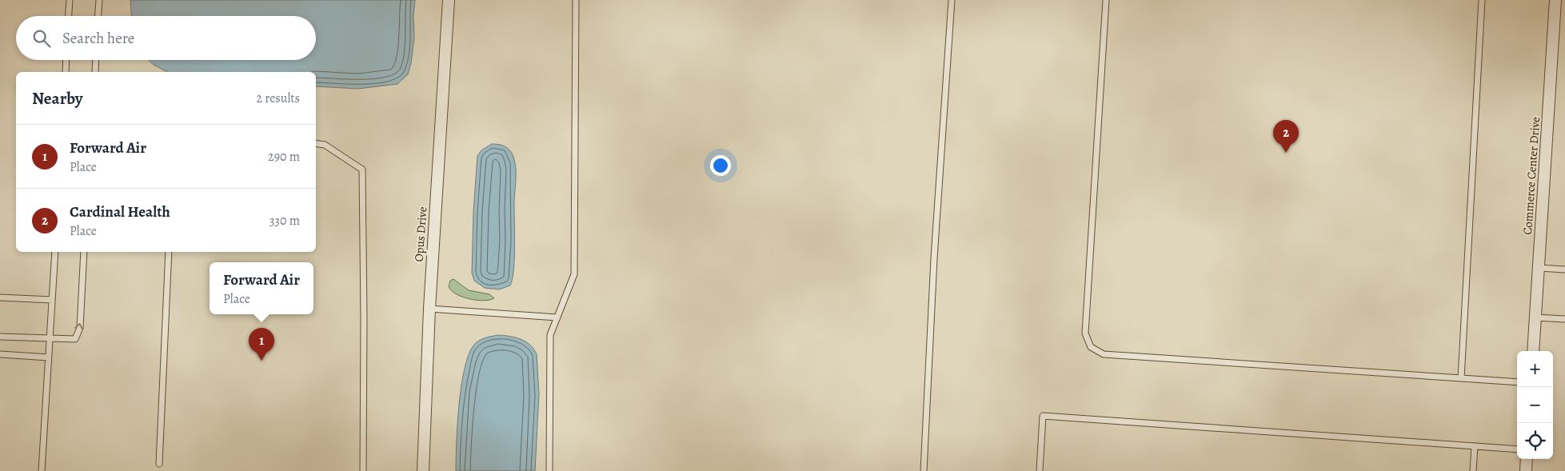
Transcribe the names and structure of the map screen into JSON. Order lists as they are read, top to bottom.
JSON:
{
  "streets": {
    "street": ["Commerce Center Drive", "Opus Drive"]
  },
  "page": {
    "search": "Search here",
    "heading": ["Nearby", "2 results"],
    "pins": ["2", "1"],
    "list": [
      {
        "mark": "1",
        "name": "Forward Air",
        "note": "Place",
        "value": "290 m"
      },
      {
        "mark": "2",
        "name": "Cardinal Health",
        "note": "Place",
        "value": "330 m"
      }
    ],
    "popup": ["Forward Air", "Place"],
    "map_buttons": ["+", "−"]
  }
}
